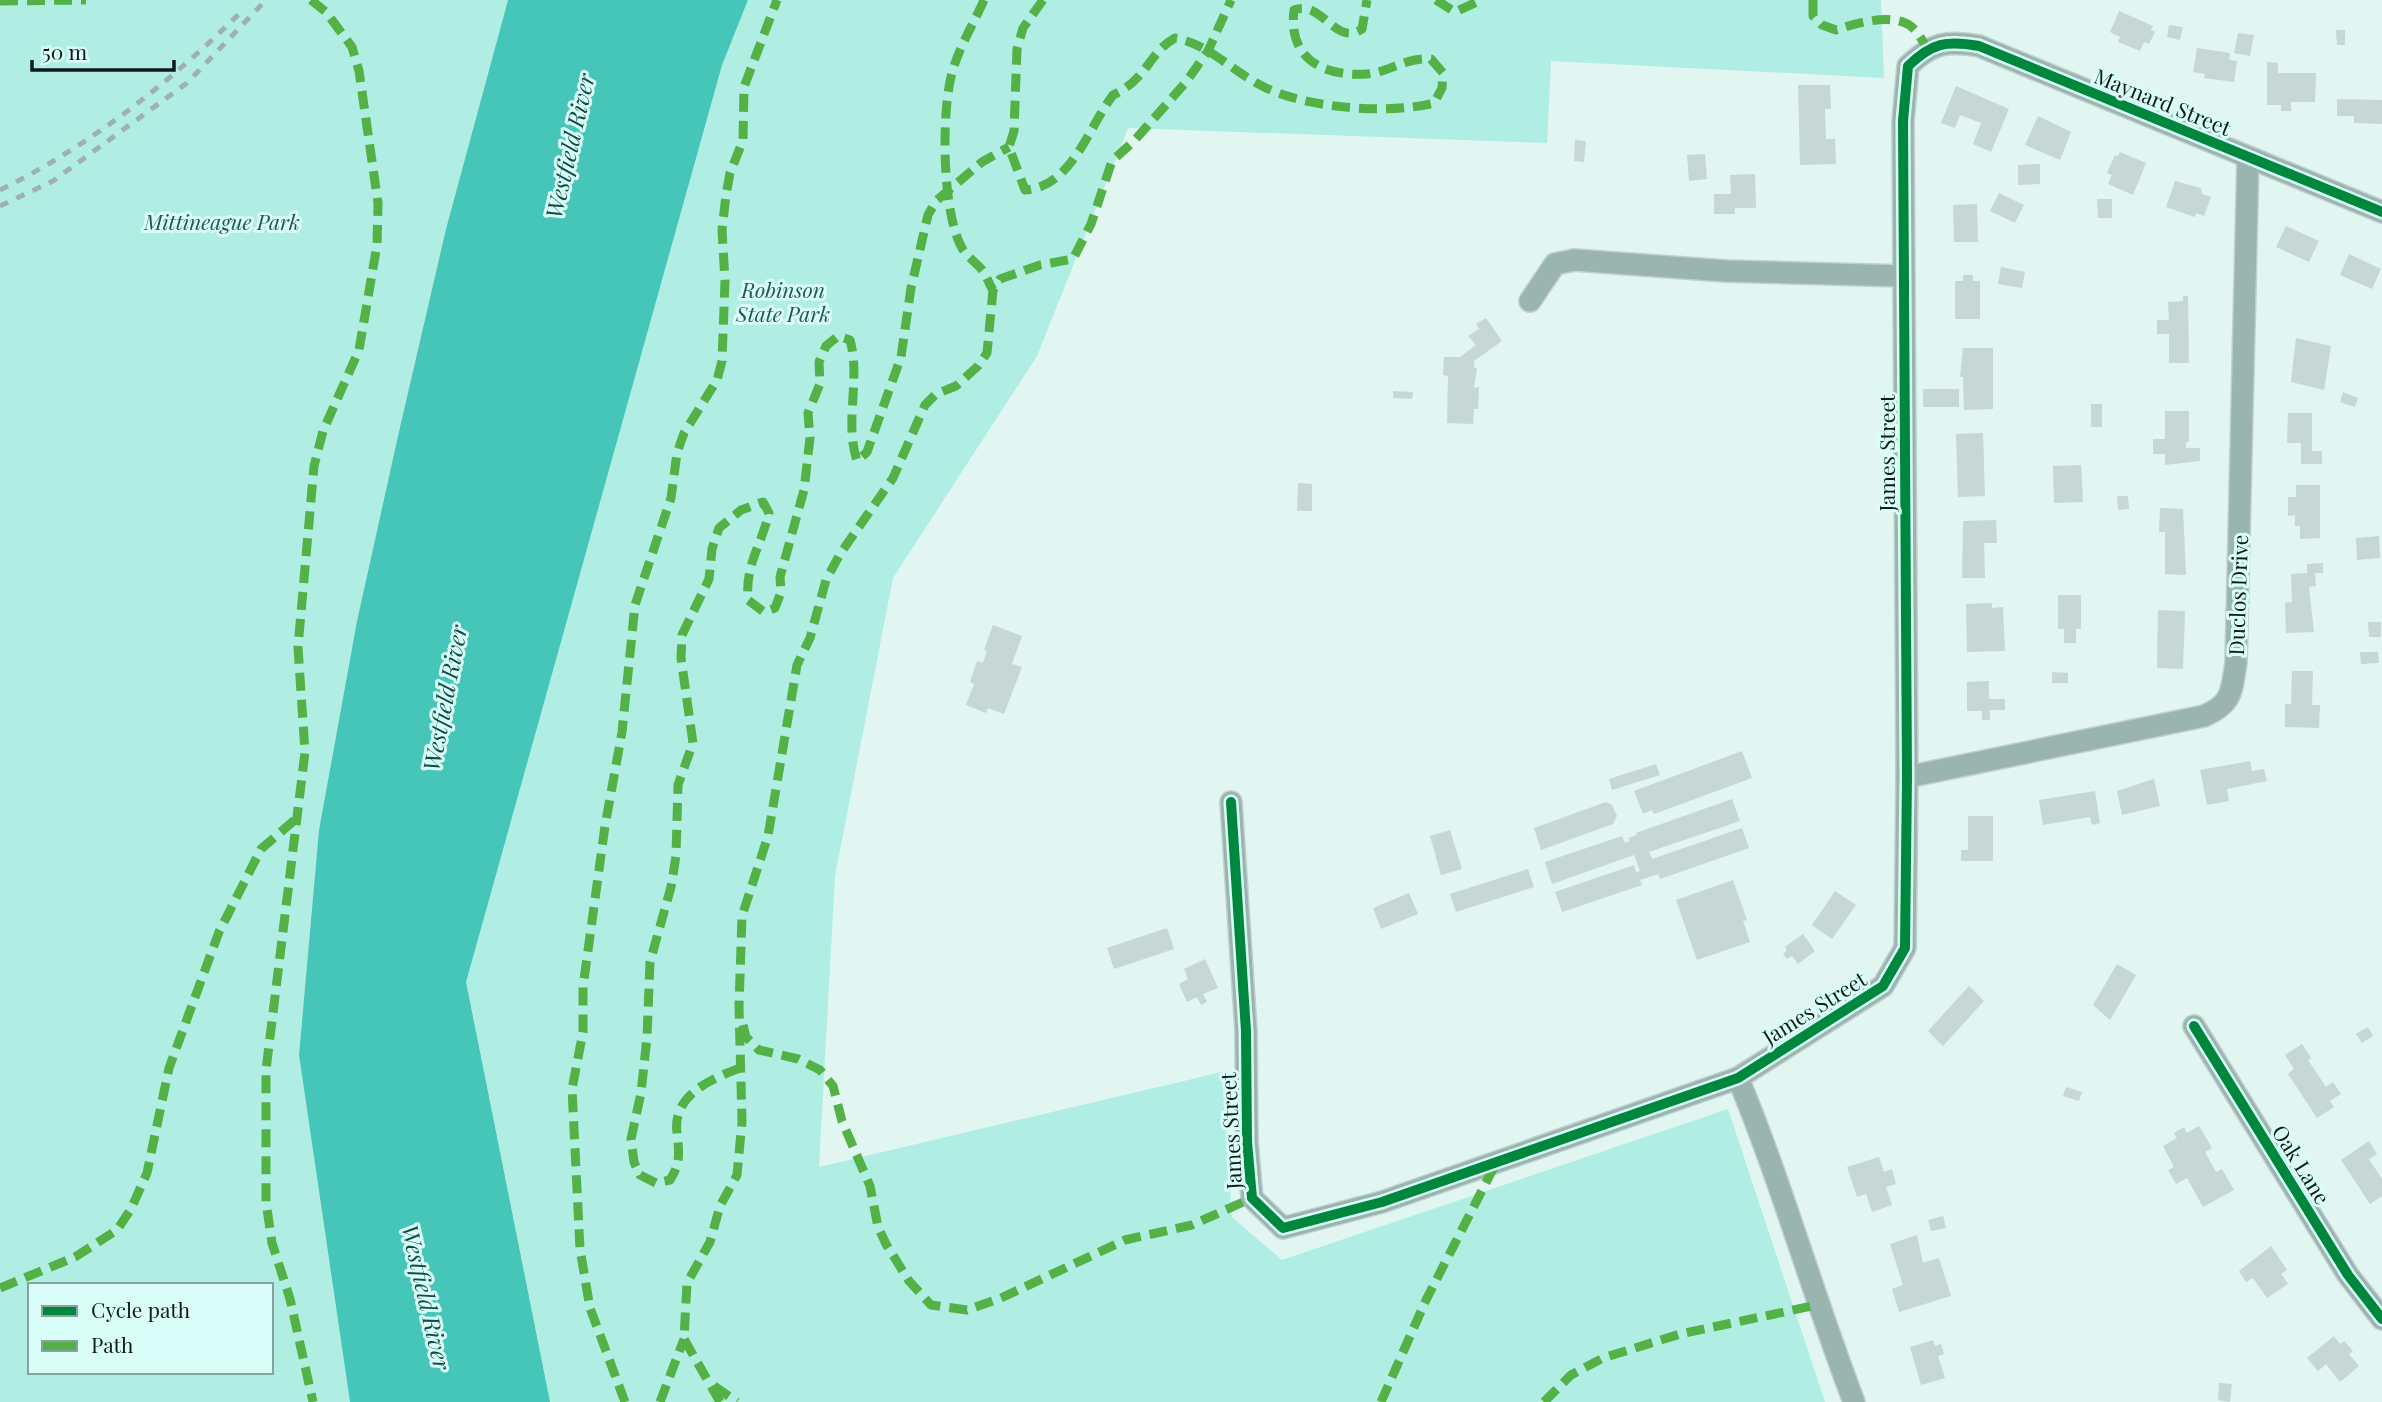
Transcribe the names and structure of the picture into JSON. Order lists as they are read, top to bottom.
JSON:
{
  "streets": {
    "street": [
      "Maynard Street",
      "James Street",
      "Duclos Drive",
      "Oak Lane"
    ]
  },
  "crossings": [
    ["Maynard Street", "James Street"],
    ["Maynard Street", "Duclos Drive"],
    ["James Street", "Duclos Drive"]
  ],
  "water": ["Westfield River"],
  "parks": ["Mittineague Park", "Robinson State Park"],
  "legend": ["Cycle path", "Path"],
  "scale_bar": "50 m"
}
